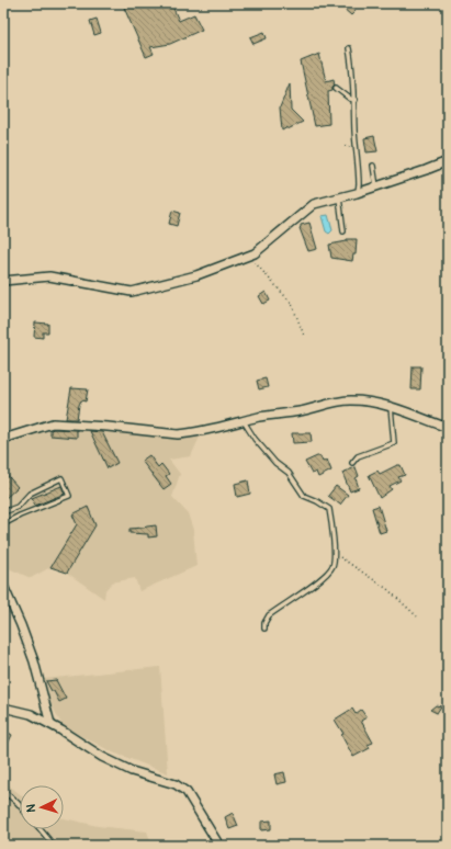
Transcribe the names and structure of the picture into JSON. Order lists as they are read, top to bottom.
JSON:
{
  "north": "left"
}
